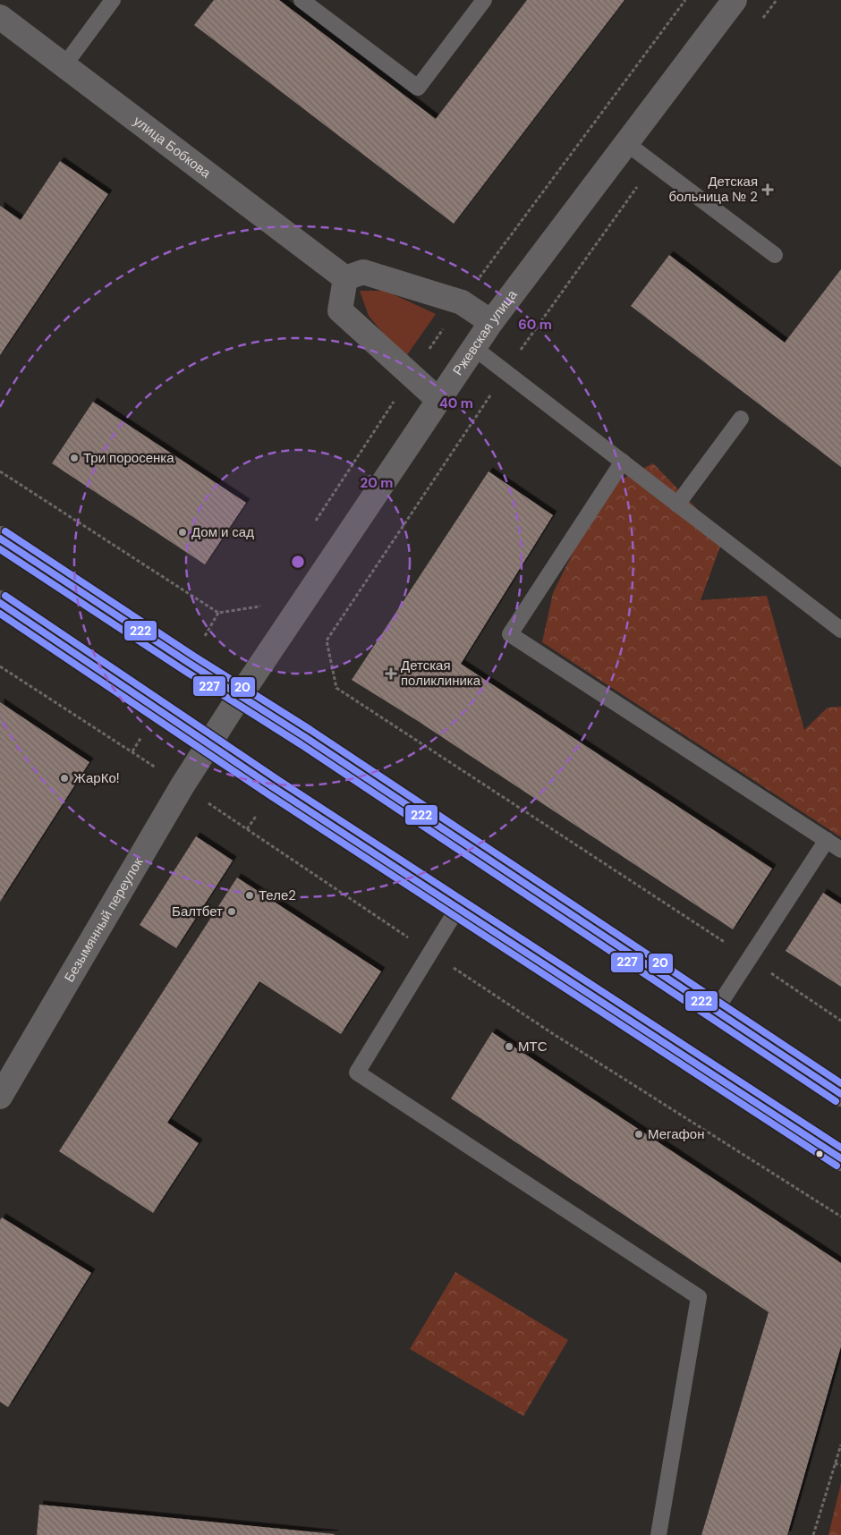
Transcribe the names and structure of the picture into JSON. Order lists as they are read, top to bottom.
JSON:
{
  "streets": {
    "street": ["улица Бобкова", "Ржевская улица", "Безымянный переулок"]
  },
  "crossings": [
    ["Ржевская улица", "Безымянный переулок"]
  ],
  "places": {
    "health": ["Детская больница № 2", "Детская поликлиника"],
    "other": [
      "Три поросенка",
      "Дом и сад",
      "ЖарКо!",
      "Теле2",
      "Балтбет",
      "МТС",
      "Мегафон"
    ]
  },
  "lines": ["transit line 20", "transit line 222", "transit line 227"],
  "rings": ["60 m", "40 m", "20 m"]
}
